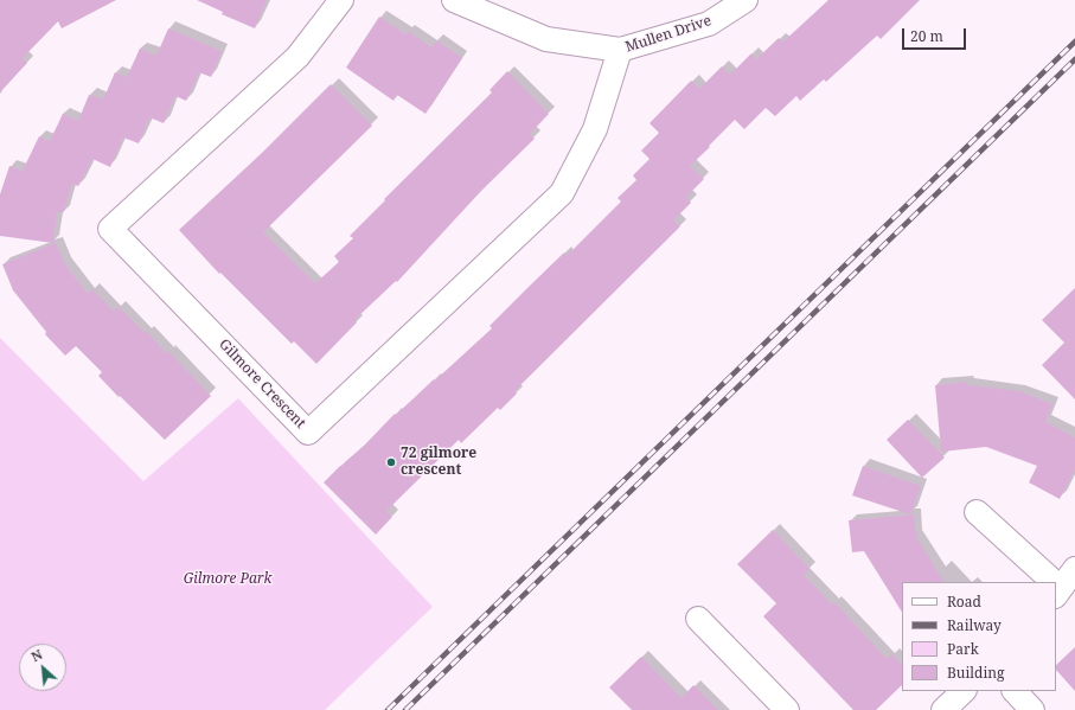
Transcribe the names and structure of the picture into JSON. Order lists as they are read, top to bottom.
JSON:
{
  "streets": {
    "street": ["Mullen Drive", "Gilmore Crescent"]
  },
  "crossings": [
    ["Mullen Drive", "Gilmore Crescent"]
  ],
  "parks": ["Gilmore Park"],
  "places": ["72 gilmore crescent"],
  "legend": [
    "Road",
    "Railway",
    "Park",
    "Building"
  ],
  "scale_bar": "20 m",
  "north": "top left"
}
